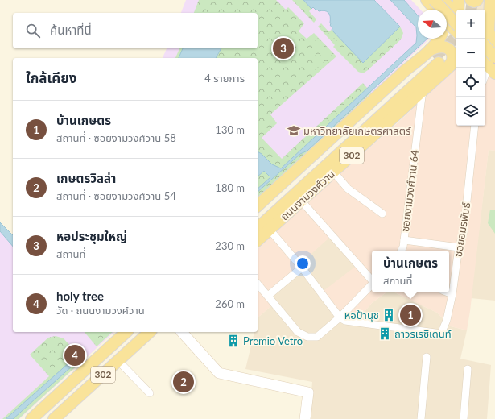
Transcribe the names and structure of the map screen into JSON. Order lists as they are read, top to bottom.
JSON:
{
  "streets": {
    "main road": ["302", "ถนนงามวงศ์วาน"],
    "street": ["ซอยงามวงศ์วาน 64", "ซอยอมรพันธ์"]
  },
  "crossings": [
    ["ซอยงามวงศ์วาน 64", "ถนนงามวงศ์วาน"]
  ],
  "places": {
    "school or university": ["มหาวิทยาลัยเกษตรศาสตร์"],
    "building": ["หอป้านุช", "ถาวรเรซิเดนท์", "Premio Vetro"]
  },
  "north": "left",
  "page": {
    "map_buttons": ["+", "−"],
    "search": "ค้นหาที่นี่",
    "pins": [
      "3",
      "1",
      "4",
      "2"
    ],
    "heading": ["ใกล้เคียง", "4 รายการ"],
    "list": [
      {
        "mark": "1",
        "name": "บ้านเกษตร",
        "note": "สถานที่ · ซอยงามวงศ์วาน 58",
        "value": "130 m"
      },
      {
        "mark": "2",
        "name": "เกษตรวิลล่า",
        "note": "สถานที่ · ซอยงามวงศ์วาน 54",
        "value": "180 m"
      },
      {
        "mark": "3",
        "name": "หอประชุมใหญ่",
        "note": "สถานที่",
        "value": "230 m"
      },
      {
        "mark": "4",
        "name": "holy tree",
        "note": "วัด · ถนนงามวงศ์วาน",
        "value": "260 m"
      }
    ],
    "popup": ["บ้านเกษตร", "สถานที่"]
  }
}
